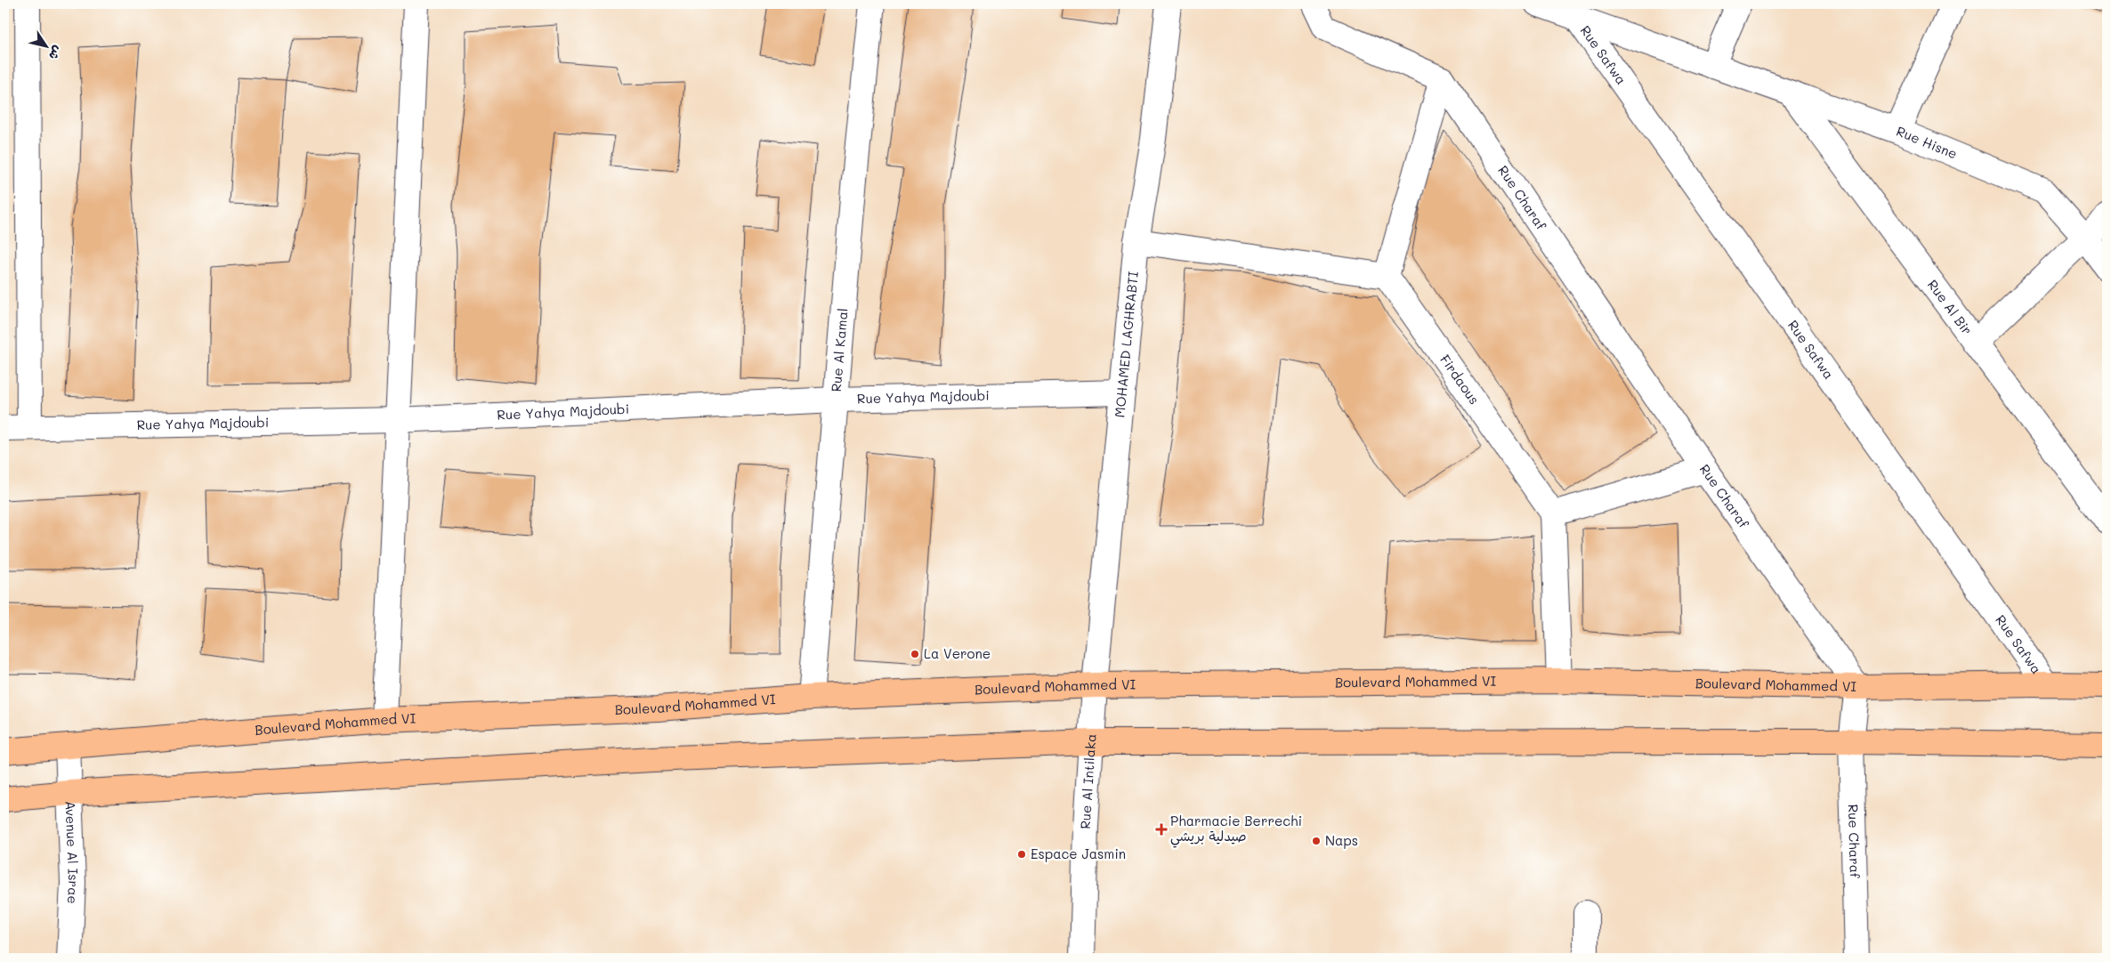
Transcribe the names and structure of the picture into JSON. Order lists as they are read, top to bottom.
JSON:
{
  "streets": {
    "main road": ["Boulevard Mohammed VI"],
    "street": [
      "Rue Safwa",
      "Rue Hisne",
      "Rue Charaf",
      "Rue Al Bir",
      "MOHAMED LAGHRABTI",
      "Rue Al Kamal",
      "Firdaous",
      "Rue Yahya Majdoubi",
      "Rue Al Intilaka",
      "Avenue Al Israe"
    ]
  },
  "crossings": [
    ["Rue Safwa", "Rue Hisne"],
    ["Rue Safwa", "Boulevard Mohammed VI"],
    ["Rue Hisne", "Rue Al Bir"],
    ["Rue Charaf", "Boulevard Mohammed VI"],
    ["MOHAMED LAGHRABTI", "Rue Yahya Majdoubi"],
    ["MOHAMED LAGHRABTI", "Boulevard Mohammed VI"],
    ["MOHAMED LAGHRABTI", "Rue Al Intilaka"],
    ["Rue Al Kamal", "Rue Yahya Majdoubi"],
    ["Rue Al Kamal", "Boulevard Mohammed VI"],
    ["Boulevard Mohammed VI", "Rue Al Intilaka"],
    ["Boulevard Mohammed VI", "Avenue Al Israe"]
  ],
  "places": {
    "other": ["La Verone", "Naps", "Espace Jasmin"],
    "health": ["Pharmacie Berrechi صيدلية بريشي"]
  },
  "north": "bottom right"
}
